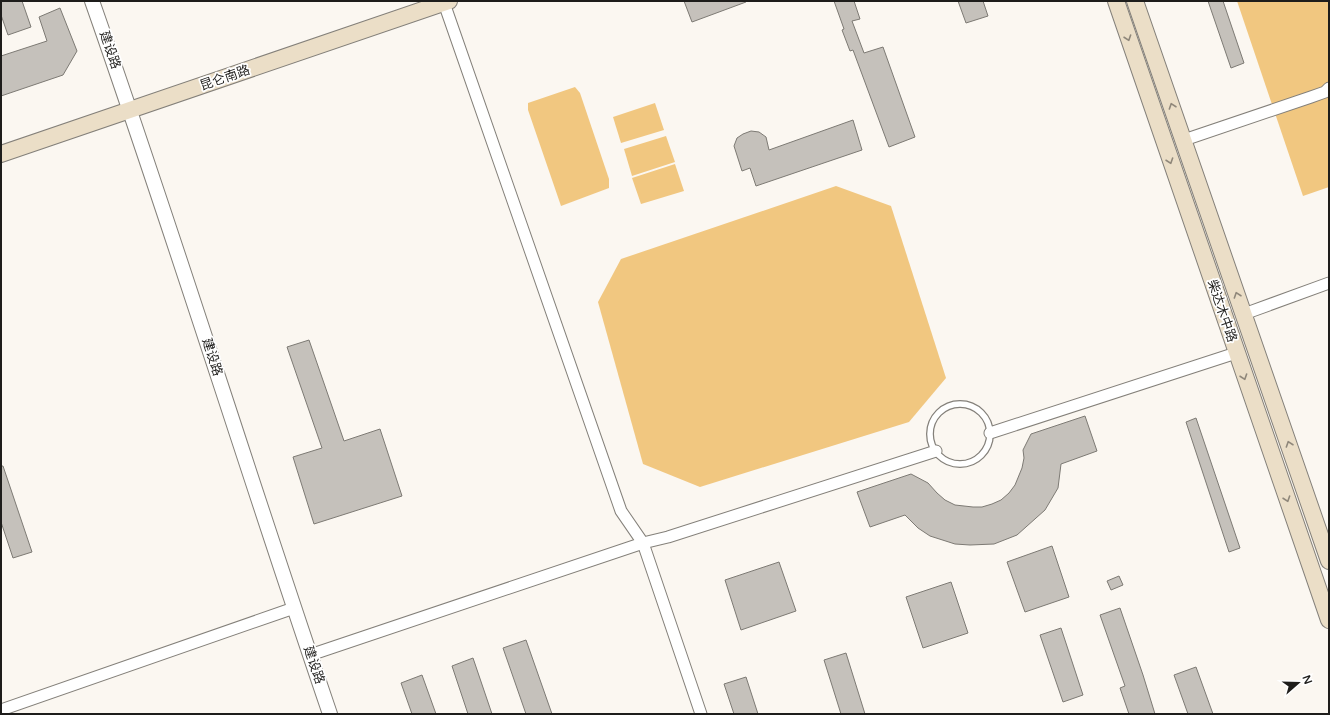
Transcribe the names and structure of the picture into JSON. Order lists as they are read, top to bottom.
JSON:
{
  "streets": {
    "main road": ["昆仑南路", "柴达木中路"],
    "street": ["建设路"]
  },
  "crossings": [
    ["建设路", "昆仑南路"]
  ],
  "north": "right"
}
